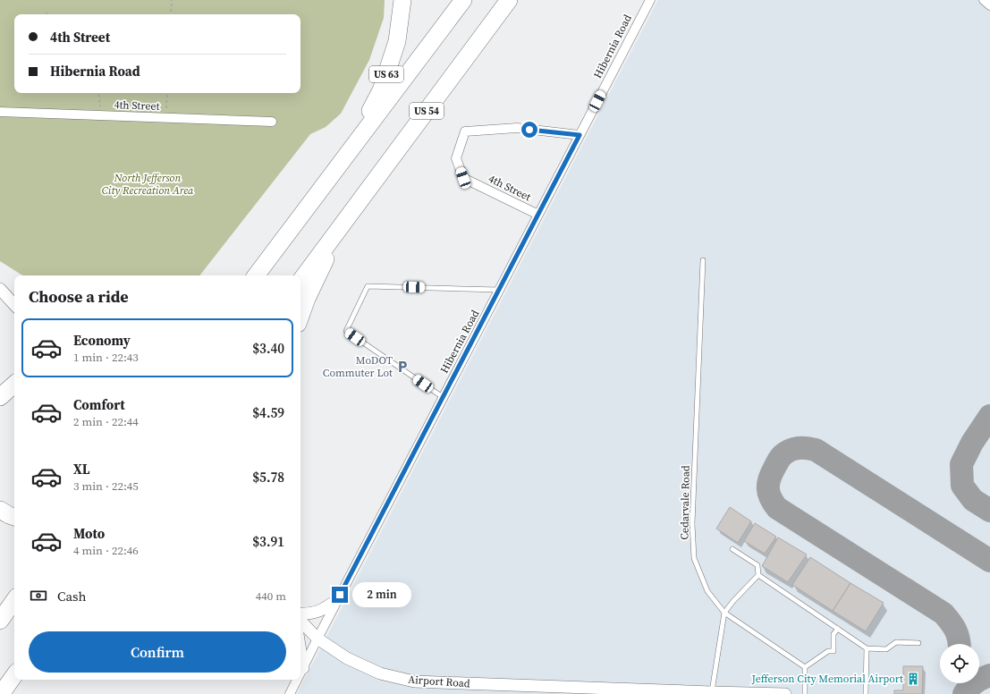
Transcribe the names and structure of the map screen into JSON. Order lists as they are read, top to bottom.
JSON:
{
  "streets": {
    "highway": ["US 63", "US 54"],
    "street": ["Hibernia Road", "4th Street", "Airport Road"],
    "lane": ["Cedarvale Road"]
  },
  "crossings": [
    ["Hibernia Road", "4th Street"],
    ["Hibernia Road", "Airport Road"]
  ],
  "parks": ["North Jefferson City Recreation Area"],
  "places": {
    "parking": ["MoDOT Commuter Lot"],
    "building": ["Jefferson City Memorial Airport"]
  },
  "page": {
    "banner": ["4th Street", "Hibernia Road"],
    "heading": "Choose a ride",
    "list": [
      {
        "name": "Economy",
        "note": "1 min · 22:43",
        "value": "$3.40"
      },
      {
        "name": "Comfort",
        "note": "2 min · 22:44",
        "value": "$4.59"
      },
      {
        "name": "XL",
        "note": "3 min · 22:45",
        "value": "$5.78"
      },
      {
        "name": "Moto",
        "note": "4 min · 22:46",
        "value": "$3.91"
      }
    ],
    "pay": ["Cash", "440 m"],
    "bubble": "2 min",
    "buttons": "Confirm"
  }
}
